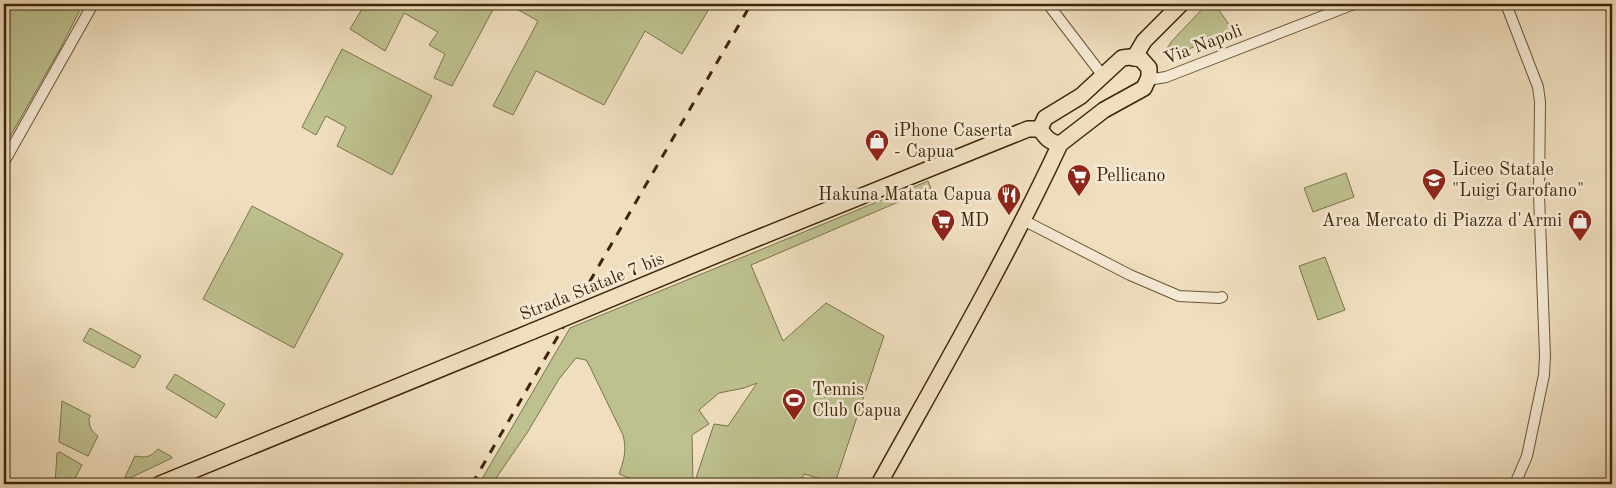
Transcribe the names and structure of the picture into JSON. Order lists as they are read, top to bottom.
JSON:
{
  "streets": {
    "main road": ["Strada Statale 7 bis"],
    "street": ["Via Napoli"]
  },
  "places": {
    "shop": ["iPhone Caserta - Capua", "Area Mercato di Piazza d'Armi"],
    "supermarket": ["Pellicano", "MD"],
    "school or university": ["Liceo Statale \"Luigi Garofano\""],
    "restaurant": ["Hakuna Matata Capua"],
    "sports": ["Tennis Club Capua"]
  }
}
